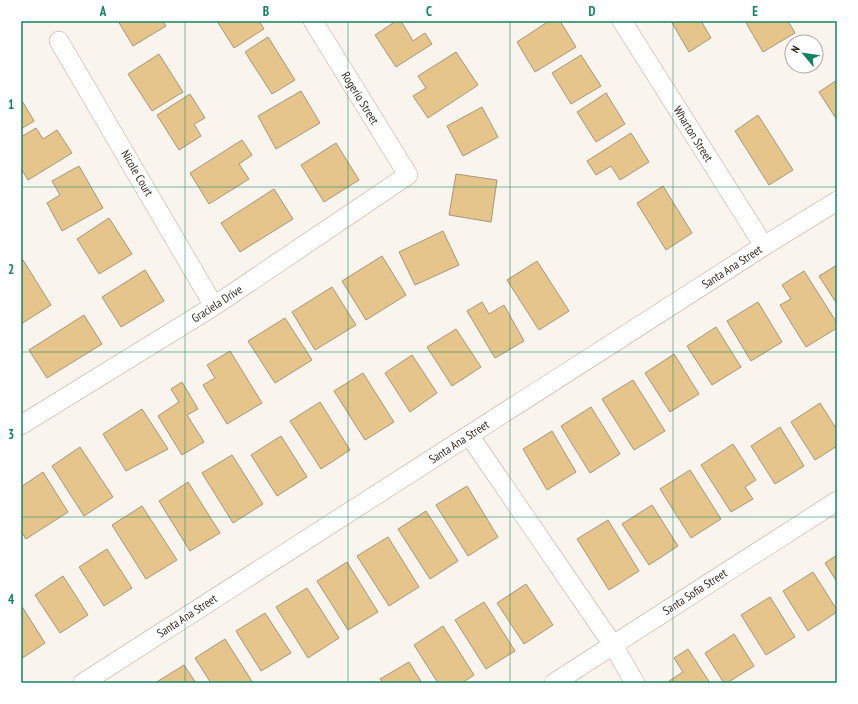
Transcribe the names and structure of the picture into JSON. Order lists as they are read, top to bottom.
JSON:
{
  "streets": {
    "street": [
      "Rogerio Street",
      "Wharton Street",
      "Nicole Court",
      "Santa Ana Street",
      "Graciela Drive",
      "Santa Sofia Street"
    ]
  },
  "crossings": [
    ["Rogerio Street", "Graciela Drive"],
    ["Wharton Street", "Santa Ana Street"],
    ["Nicole Court", "Graciela Drive"]
  ],
  "north": "top left",
  "grid": {
    "columns": [
      "A",
      "B",
      "C",
      "D",
      "E"
    ],
    "rows": [
      "1",
      "2",
      "3",
      "4"
    ]
  }
}
